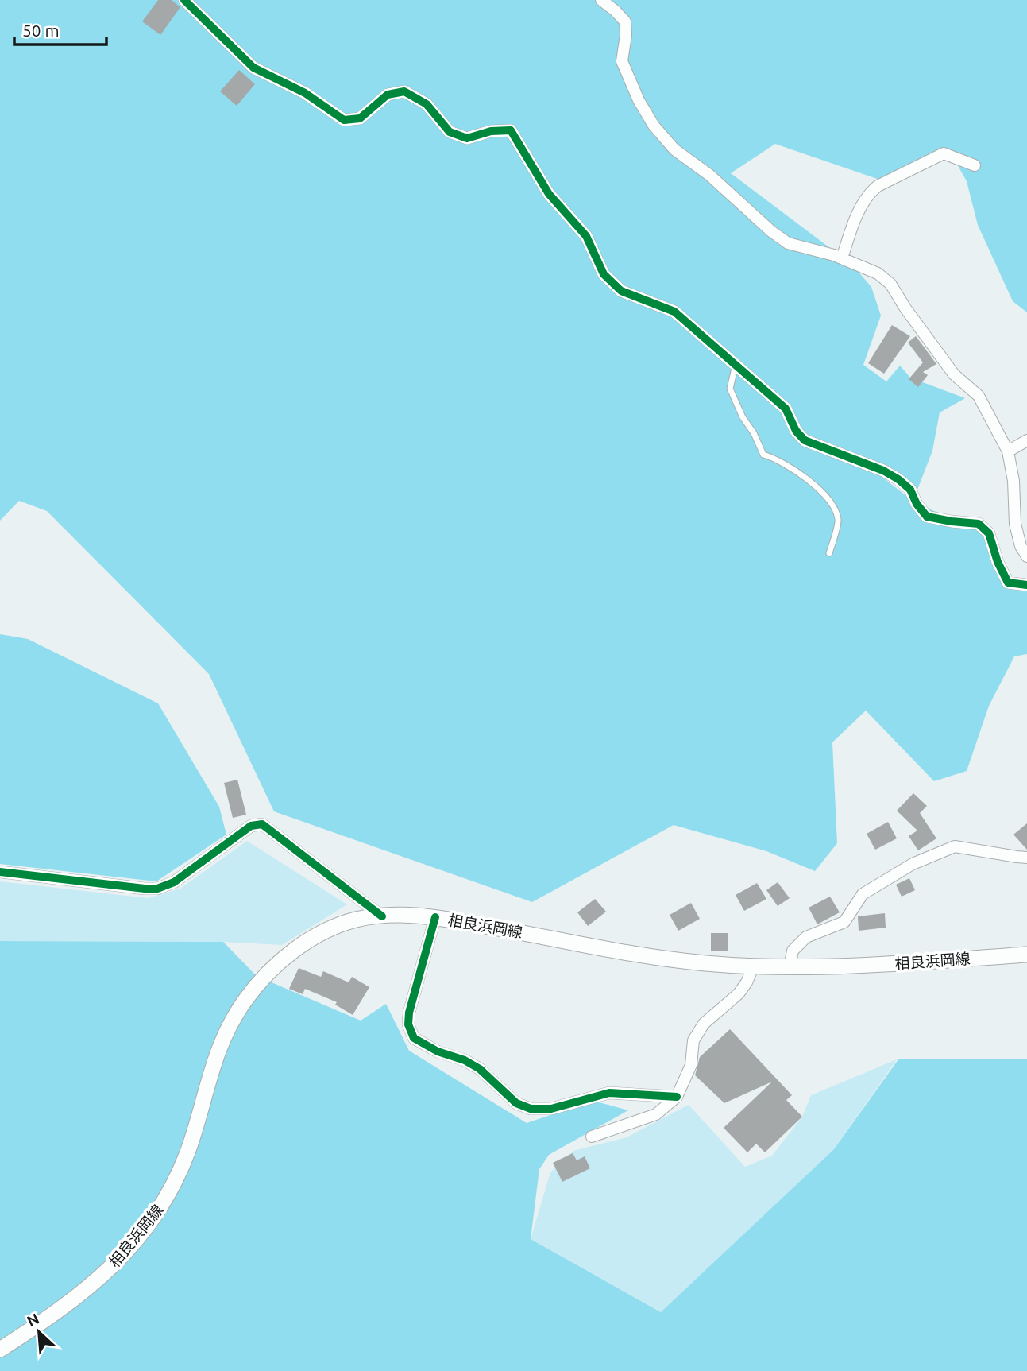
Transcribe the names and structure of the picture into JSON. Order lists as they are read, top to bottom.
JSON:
{
  "streets": {
    "main road": ["相良浜岡線"]
  },
  "scale_bar": "50 m",
  "north": "top left"
}
